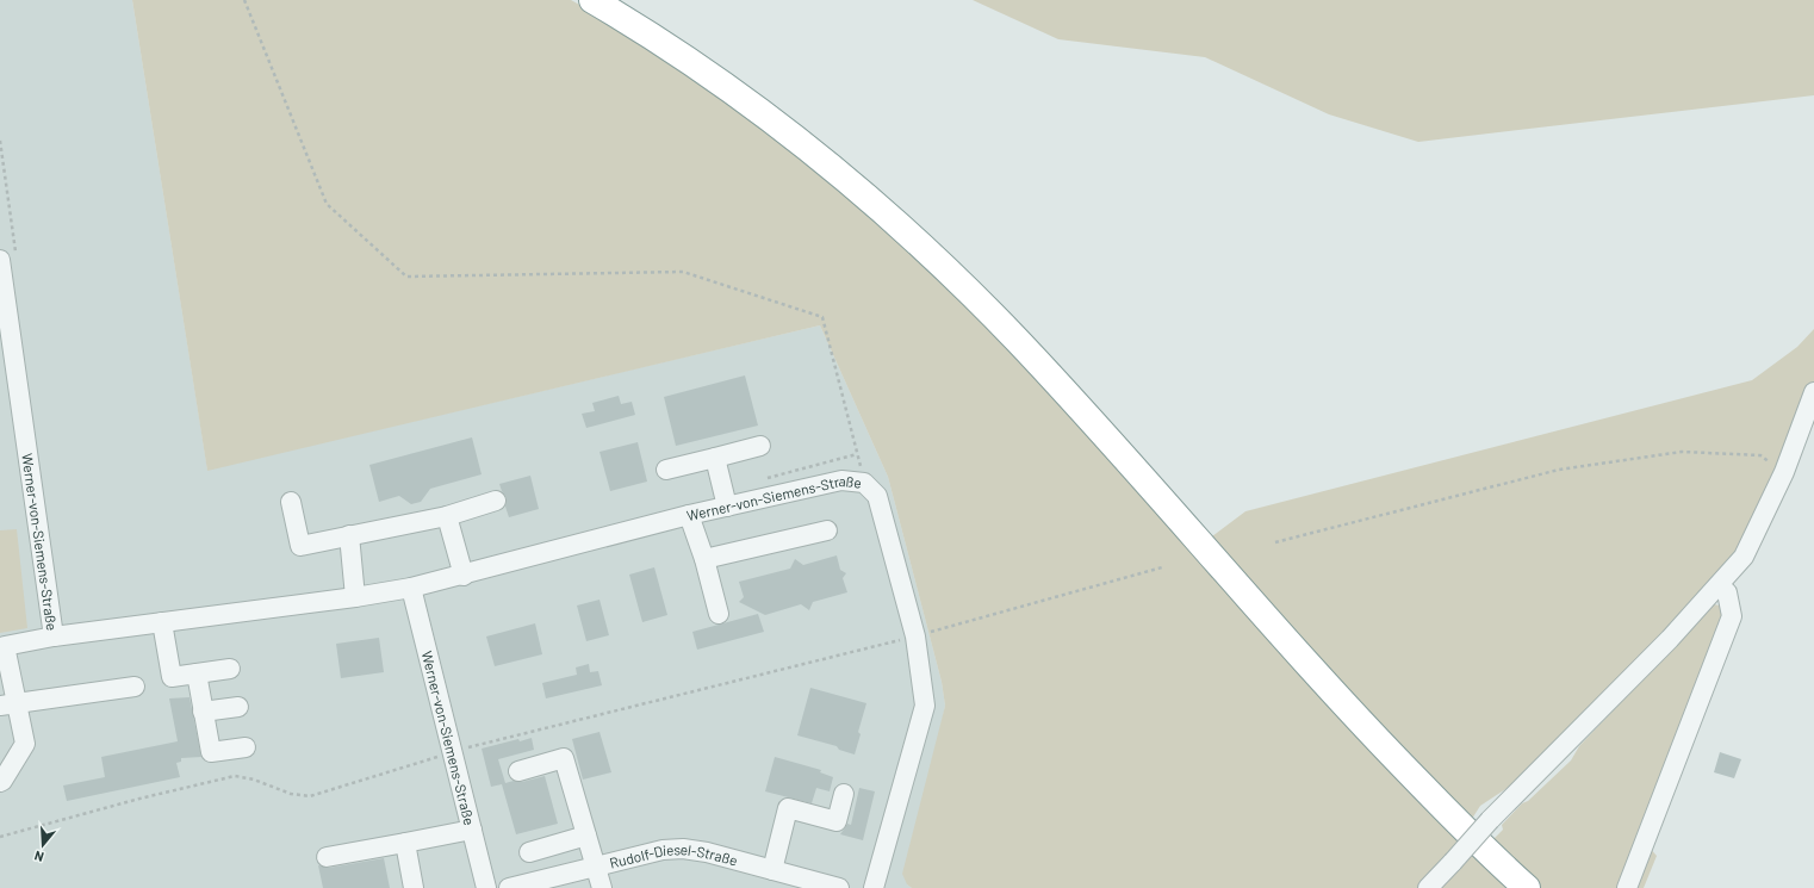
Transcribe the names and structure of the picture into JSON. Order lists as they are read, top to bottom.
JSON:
{
  "streets": {
    "street": ["Werner-von-Siemens-Straße", "Rudolf-Diesel-Straße"]
  },
  "north": "bottom"
}
